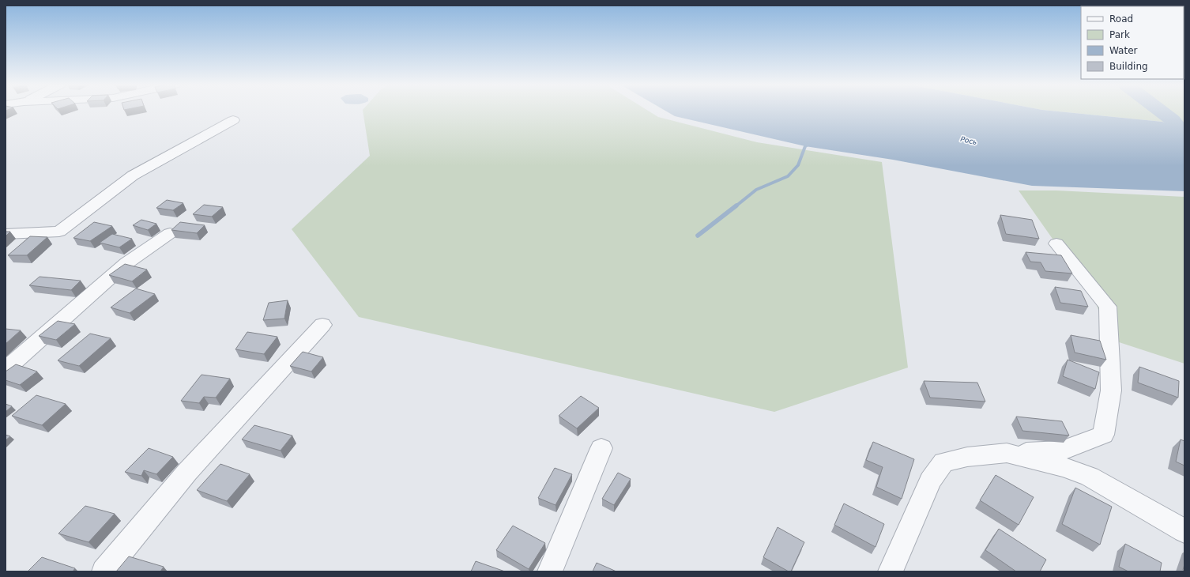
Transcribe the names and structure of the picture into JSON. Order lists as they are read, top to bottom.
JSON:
{
  "water": ["Рось"],
  "legend": [
    "Road",
    "Park",
    "Water",
    "Building"
  ]
}
